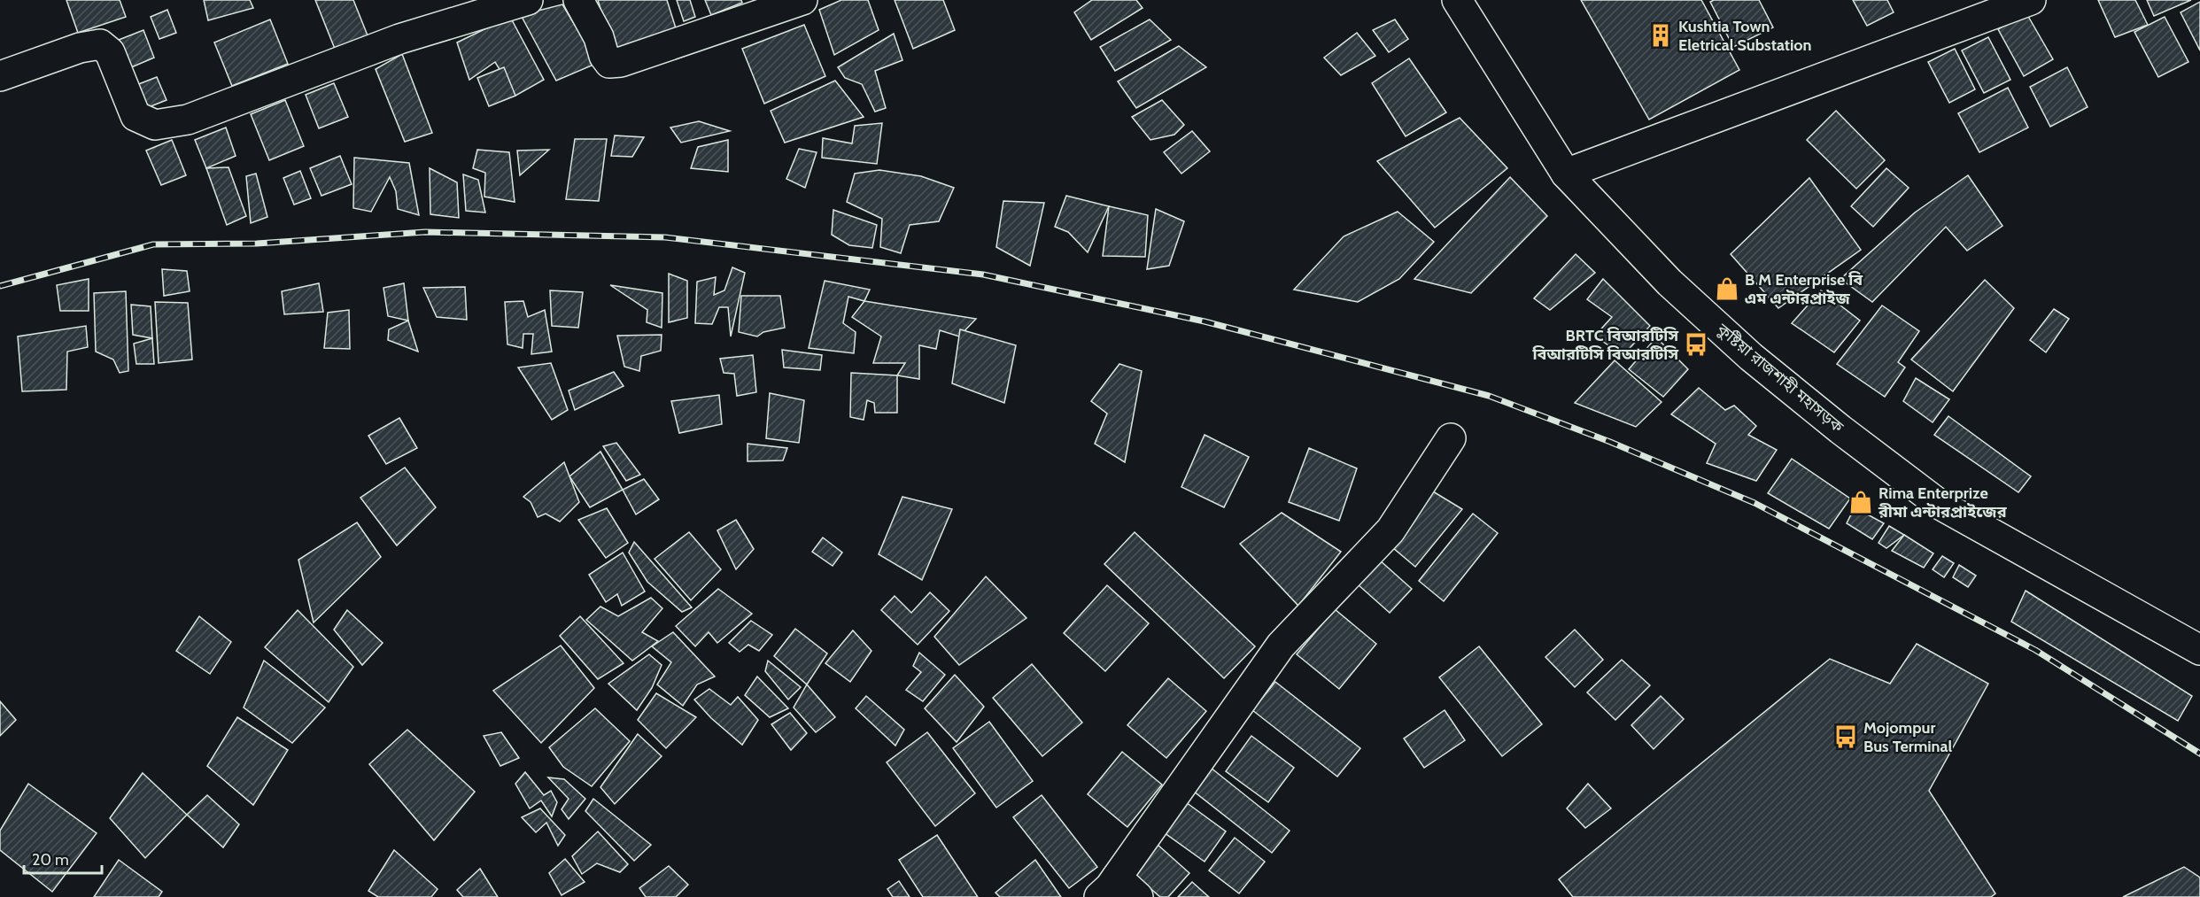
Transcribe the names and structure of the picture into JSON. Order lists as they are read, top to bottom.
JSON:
{
  "streets": {
    "main road": ["কুষ্টিয়া রাজশাহী মহাসড়ক"]
  },
  "places": {
    "building": ["Kushtia Town Eletrical Substation"],
    "shop": ["B M Enterprise বি এম এন্টারপ্রাইজ", "Rima Enterprize রীমা এন্টারপ্রাইজের"],
    "bus stop": ["BRTC বিআরটিসি বিআরটিসি বিআরটিসি", "Mojompur Bus Terminal"]
  },
  "scale_bar": "20 m"
}
